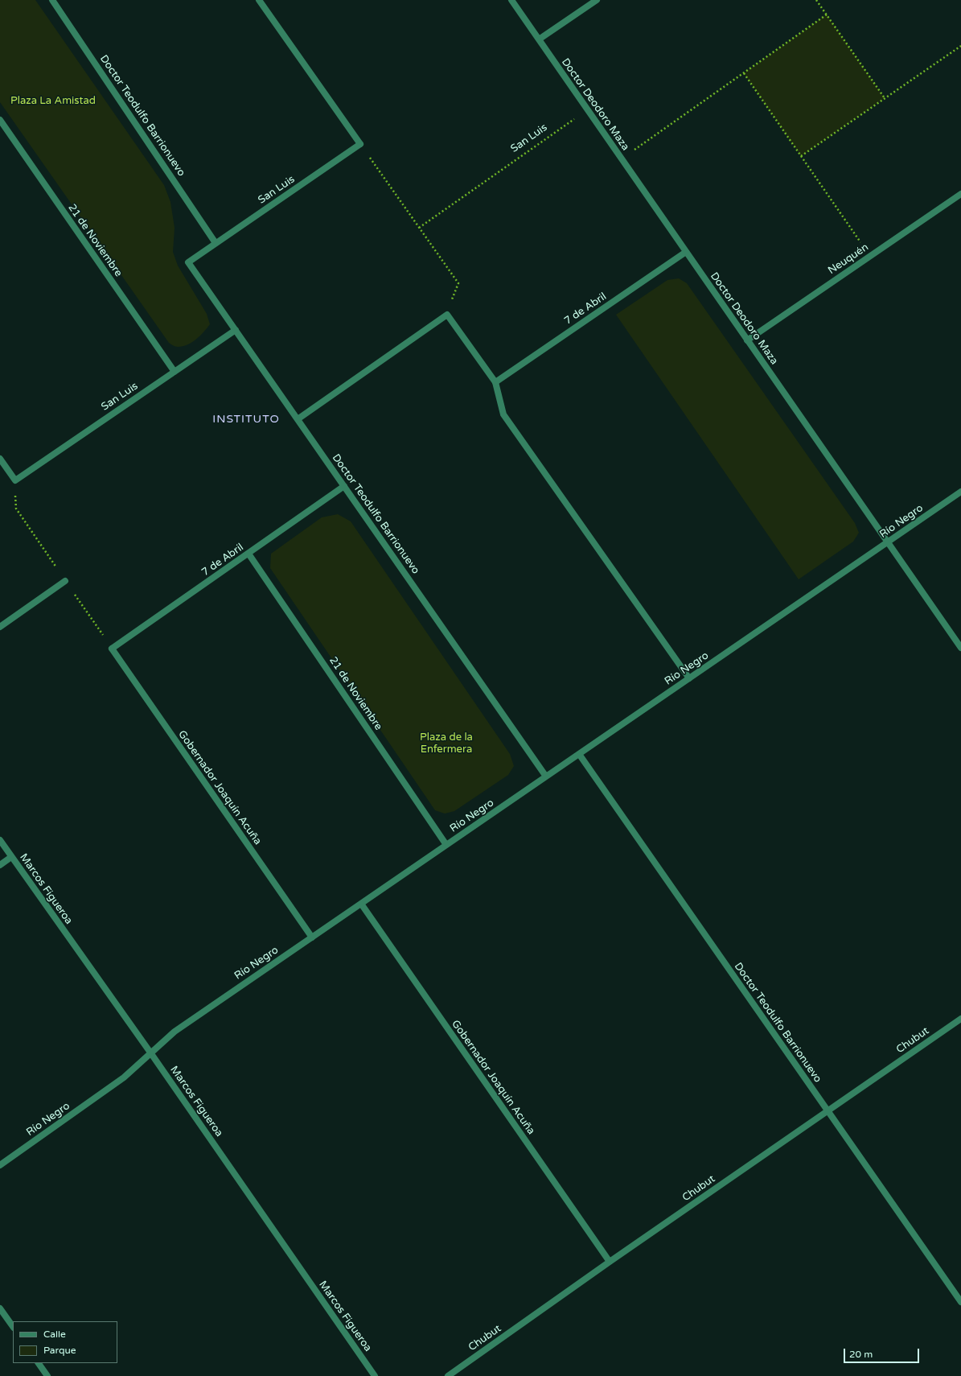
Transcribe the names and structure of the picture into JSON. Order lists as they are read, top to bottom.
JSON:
{
  "streets": {
    "street": [
      "Doctor Deodoro Maza",
      "Doctor Teodulfo Barrionuevo",
      "San Luis",
      "21 de Noviembre",
      "Neuquén",
      "7 de Abril",
      "Río Negro",
      "Gobernador Joaquín Acuña",
      "Marcos Figueroa",
      "Chubut"
    ]
  },
  "crossings": [
    ["Doctor Deodoro Maza", "San Luis"],
    ["Doctor Deodoro Maza", "Neuquén"],
    ["Doctor Deodoro Maza", "7 de Abril"],
    ["Doctor Deodoro Maza", "Río Negro"],
    ["Doctor Teodulfo Barrionuevo", "San Luis"],
    ["Doctor Teodulfo Barrionuevo", "7 de Abril"],
    ["Doctor Teodulfo Barrionuevo", "Río Negro"],
    ["Doctor Teodulfo Barrionuevo", "Chubut"],
    ["San Luis", "21 de Noviembre"],
    ["21 de Noviembre", "7 de Abril"],
    ["21 de Noviembre", "Río Negro"],
    ["7 de Abril", "Gobernador Joaquín Acuña"],
    ["Río Negro", "Gobernador Joaquín Acuña"],
    ["Río Negro", "Marcos Figueroa"],
    ["Gobernador Joaquín Acuña", "Chubut"]
  ],
  "districts": ["INSTITUTO"],
  "parks": ["Plaza La Amistad", "Plaza de la Enfermera"],
  "legend": ["Calle", "Parque"],
  "scale_bar": "20 m"
}
